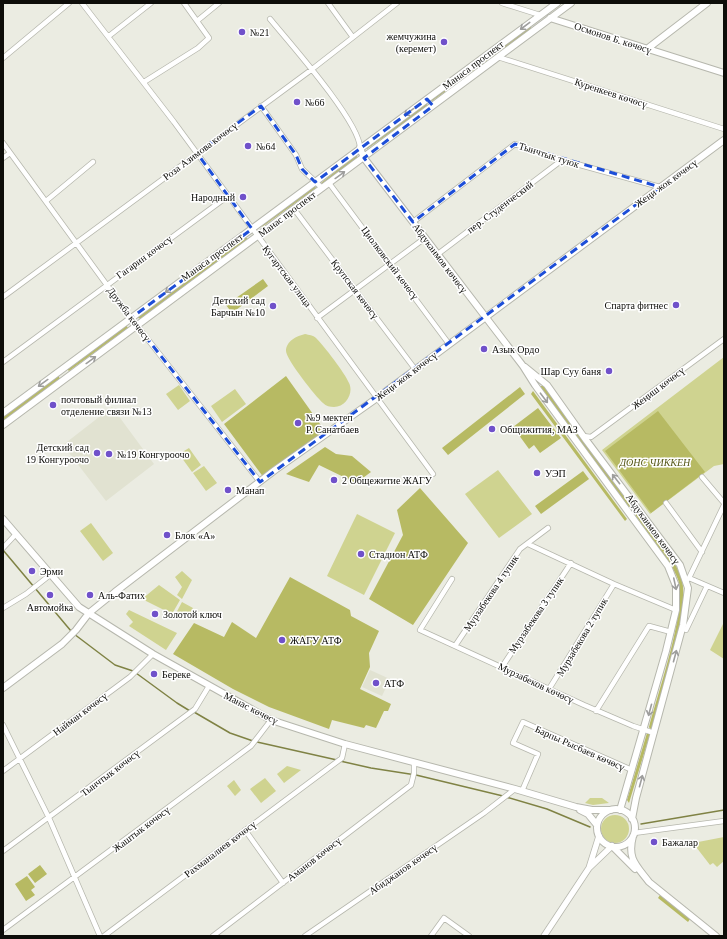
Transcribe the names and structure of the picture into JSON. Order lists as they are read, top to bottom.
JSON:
{
  "streets": {
    "main road": [
      "Осмонов Б. көчөсү",
      "Манаса проспект",
      "Жеңи жок көчөсү",
      "Манас проспект",
      "Абдукаимов көчөсү",
      "Манас көчөсү"
    ],
    "street": [
      "Куренкеев көчөсү",
      "Роза Азимова көчөсү",
      "Тынчтык туюк",
      "пер. Студенческий",
      "Гагарин көчөсү",
      "Циолковский көчөсү",
      "Кугартская улица",
      "Крупская көчөсү",
      "Дружба көчөсү",
      "Жеңиш көчөсү",
      "Мурзабекова 4 тупик",
      "Мурзабекова 3 тупик",
      "Мурзабекова 2 тупик",
      "Мурзабеков көчөсү",
      "Найман көчөсү",
      "Барпы Рысбаев көчөсү",
      "Тынчтык көчөсү",
      "Жаштык көчөсү",
      "Рахманалиев көчөсү",
      "Аманов көчөсү",
      "Абиджанов көчөсү"
    ]
  },
  "crossings": [
    ["Осмонов Б. көчөсү", "Манаса проспект"],
    ["Осмонов Б. көчөсү", "Манас проспект"],
    ["Манаса проспект", "Абдукаимов көчөсү"],
    ["Манаса проспект", "Кугартская улица"],
    ["Манаса проспект", "Дружба көчөсү"],
    ["Куренкеев көчөсү", "Манас проспект"],
    ["Роза Азимова көчөсү", "Кугартская улица"],
    ["Роза Азимова көчөсү", "Дружба көчөсү"],
    ["Тынчтык туюк", "Жеңи жок көчөсү"],
    ["Тынчтык туюк", "пер. Студенческий"],
    ["Тынчтык туюк", "Абдукаимов көчөсү"],
    ["Жеңи жок көчөсү", "Абдукаимов көчөсү"],
    ["Жеңи жок көчөсү", "Циолковский көчөсү"],
    ["Жеңи жок көчөсү", "Кугартская улица"],
    ["Жеңи жок көчөсү", "Крупская көчөсү"],
    ["Жеңи жок көчөсү", "Дружба көчөсү"],
    ["Жеңи жок көчөсү", "Манас көчөсү"],
    ["пер. Студенческий", "Абдукаимов көчөсү"],
    ["Манас проспект", "Абдукаимов көчөсү"],
    ["Манас проспект", "Циолковский көчөсү"],
    ["Манас проспект", "Кугартская улица"],
    ["Манас проспект", "Крупская көчөсү"],
    ["Манас проспект", "Дружба көчөсү"],
    ["Гагарин көчөсү", "Кугартская улица"],
    ["Гагарин көчөсү", "Дружба көчөсү"],
    ["Абдукаимов көчөсү", "Мурзабеков көчөсү"],
    ["Абдукаимов көчөсү", "Барпы Рысбаев көчөсү"],
    ["Мурзабекова 4 тупик", "Мурзабеков көчөсү"],
    ["Мурзабекова 3 тупик", "Мурзабеков көчөсү"],
    ["Мурзабекова 2 тупик", "Мурзабеков көчөсү"],
    ["Манас көчөсү", "Найман көчөсү"],
    ["Манас көчөсү", "Барпы Рысбаев көчөсү"],
    ["Манас көчөсү", "Тынчтык көчөсү"],
    ["Манас көчөсү", "Жаштык көчөсү"],
    ["Манас көчөсү", "Рахманалиев көчөсү"],
    ["Манас көчөсү", "Аманов көчөсү"],
    ["Манас көчөсү", "Абиджанов көчөсү"]
  ],
  "one_way": ["Манаса проспект"],
  "parks": ["ДОНС ЧИККЕН"],
  "places": [
    "№21",
    "жемчужина (керемет)",
    "№66",
    "№64",
    "Народный",
    "Спарта фитнес",
    "Детский сад Барчын №10",
    "Азык Ордо",
    "Шар Суу баня",
    "почтовый филиал отделение связи №13",
    "№9 мектеп Р. Санатбаев",
    "Общижития, МАЗ",
    "Детский сад 19 Конгуроочо",
    "№19 Конгуроочо",
    "УЭП",
    "2 Общежитие ЖАГУ",
    "Манап",
    "Блок «А»",
    "Стадион АТФ",
    "Эрми",
    "Автомойка",
    "Аль-Фатих",
    "Золотой ключ",
    "ЖАГУ АТФ",
    "Береке",
    "АТФ",
    "Бажалар"
  ]
}
